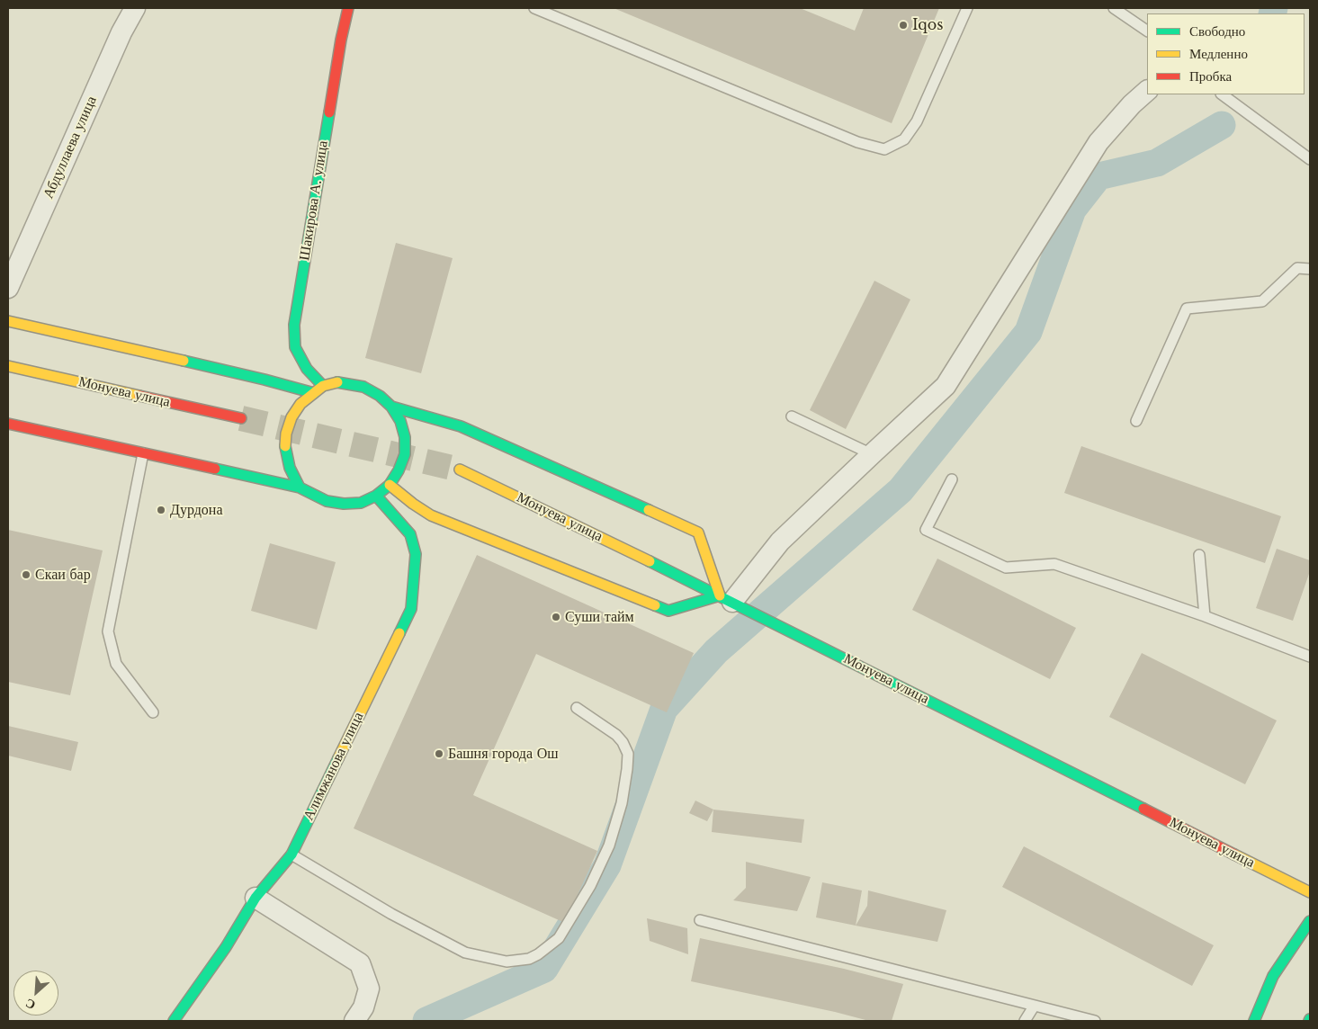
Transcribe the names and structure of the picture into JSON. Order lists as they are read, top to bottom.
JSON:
{
  "streets": {
    "main road": ["Шакирова А. улица", "Монуева улица", "Алимжанова улица"],
    "street": ["Абдуллаева улица"]
  },
  "crossings": [
    ["Шакирова А. улица", "Алимжанова улица"]
  ],
  "places": [
    "Iqos",
    "Дурдона",
    "Скаи бар",
    "Суши тайм",
    "Башня города Ош"
  ],
  "legend": ["Свободно", "Медленно", "Пробка"],
  "north": "bottom left"
}
